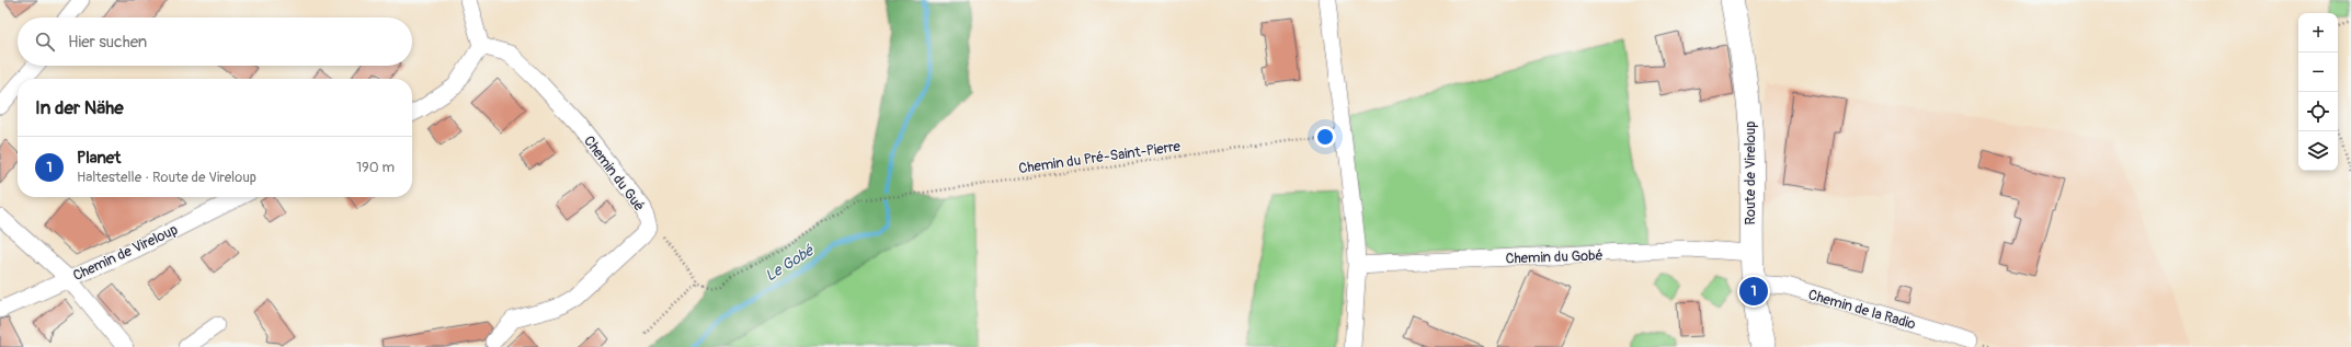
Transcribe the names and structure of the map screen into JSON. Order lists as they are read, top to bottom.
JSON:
{
  "streets": {
    "main road": ["Route de Vireloup"],
    "street": [
      "Chemin du Gué",
      "Chemin de Vireloup",
      "Chemin du Gobé",
      "Chemin de la Radio"
    ],
    "path": ["Chemin du Pré-Saint-Pierre"]
  },
  "crossings": [
    ["Route de Vireloup", "Chemin du Gobé"],
    ["Route de Vireloup", "Chemin de la Radio"]
  ],
  "water": ["Le Gobé"],
  "page": {
    "map_buttons": ["+", "−"],
    "search": "Hier suchen",
    "heading": "In der Nähe",
    "list": [
      {
        "mark": "1",
        "name": "Planet",
        "note": "Haltestelle · Route de Vireloup",
        "value": "190 m"
      }
    ],
    "pins": "1"
  }
}
